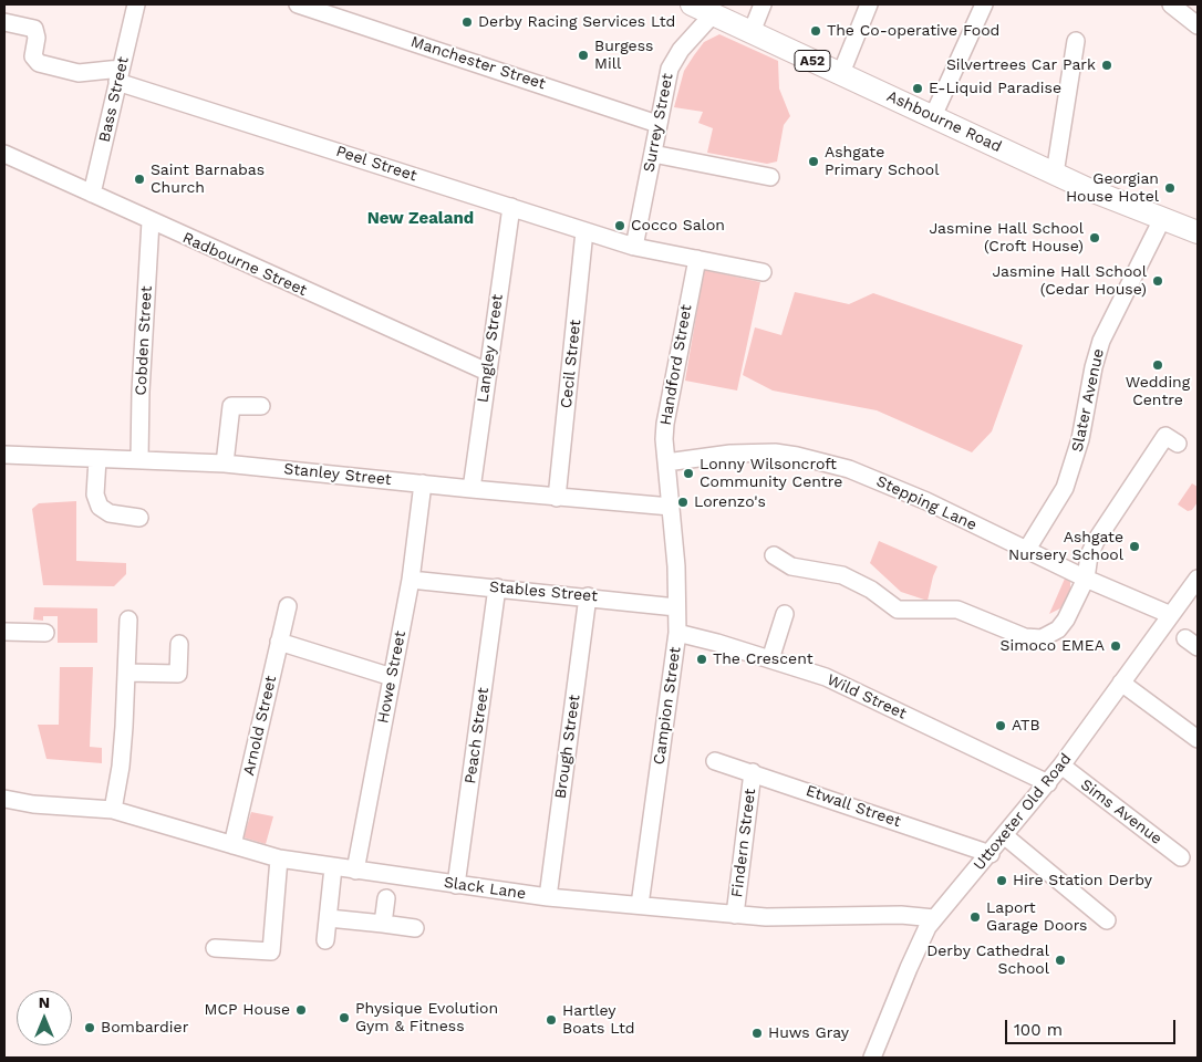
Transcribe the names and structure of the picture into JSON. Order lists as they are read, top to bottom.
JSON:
{
  "streets": {
    "main road": ["A52", "Ashbourne Road"],
    "street": [
      "Manchester Street",
      "Bass Street",
      "Surrey Street",
      "Peel Street",
      "Radbourne Street",
      "Cobden Street",
      "Langley Street",
      "Cecil Street",
      "Handford Street",
      "Slater Avenue",
      "Stanley Street",
      "Stepping Lane",
      "Stables Street",
      "Howe Street",
      "Wild Street",
      "Campion Street",
      "Arnold Street",
      "Peach Street",
      "Brough Street",
      "Etwall Street",
      "Uttoxeter Old Road",
      "Sims Avenue",
      "Findern Street",
      "Slack Lane"
    ]
  },
  "crossings": [
    ["Manchester Street", "Surrey Street"],
    ["Bass Street", "Peel Street"],
    ["Bass Street", "Radbourne Street"],
    ["Ashbourne Road", "Surrey Street"],
    ["Ashbourne Road", "Slater Avenue"],
    ["Surrey Street", "Peel Street"],
    ["Peel Street", "Langley Street"],
    ["Peel Street", "Cecil Street"],
    ["Peel Street", "Handford Street"],
    ["Radbourne Street", "Cobden Street"],
    ["Radbourne Street", "Langley Street"],
    ["Cobden Street", "Stanley Street"],
    ["Langley Street", "Stanley Street"],
    ["Cecil Street", "Stanley Street"],
    ["Handford Street", "Stanley Street"],
    ["Handford Street", "Stepping Lane"],
    ["Handford Street", "Campion Street"],
    ["Slater Avenue", "Stepping Lane"],
    ["Stanley Street", "Howe Street"],
    ["Stanley Street", "Campion Street"],
    ["Stepping Lane", "Uttoxeter Old Road"],
    ["Stables Street", "Howe Street"],
    ["Stables Street", "Campion Street"],
    ["Stables Street", "Peach Street"],
    ["Stables Street", "Brough Street"],
    ["Howe Street", "Slack Lane"],
    ["Wild Street", "Campion Street"],
    ["Wild Street", "Uttoxeter Old Road"],
    ["Campion Street", "Slack Lane"],
    ["Arnold Street", "Slack Lane"],
    ["Peach Street", "Slack Lane"],
    ["Brough Street", "Slack Lane"],
    ["Etwall Street", "Uttoxeter Old Road"],
    ["Etwall Street", "Findern Street"],
    ["Uttoxeter Old Road", "Sims Avenue"],
    ["Uttoxeter Old Road", "Slack Lane"],
    ["Findern Street", "Slack Lane"]
  ],
  "districts": ["New Zealand"],
  "places": [
    "Derby Racing Services Ltd",
    "The Co-operative Food",
    "Burgess Mill",
    "Silvertrees Car Park",
    "E-Liquid Paradise",
    "Ashgate Primary School",
    "Saint Barnabas Church",
    "Georgian House Hotel",
    "Cocco Salon",
    "Jasmine Hall School (Croft House)",
    "Jasmine Hall School (Cedar House)",
    "Wedding Centre",
    "Lonny Wilsoncroft Community Centre",
    "Lorenzo's",
    "Ashgate Nursery School",
    "Simoco EMEA",
    "The Crescent",
    "ATB",
    "Hire Station Derby",
    "Laport Garage Doors",
    "Derby Cathedral School",
    "MCP House",
    "Physique Evolution Gym & Fitness",
    "Hartley Boats Ltd",
    "Bombardier",
    "Huws Gray"
  ],
  "scale_bar": "100 m",
  "north": "top"
}
